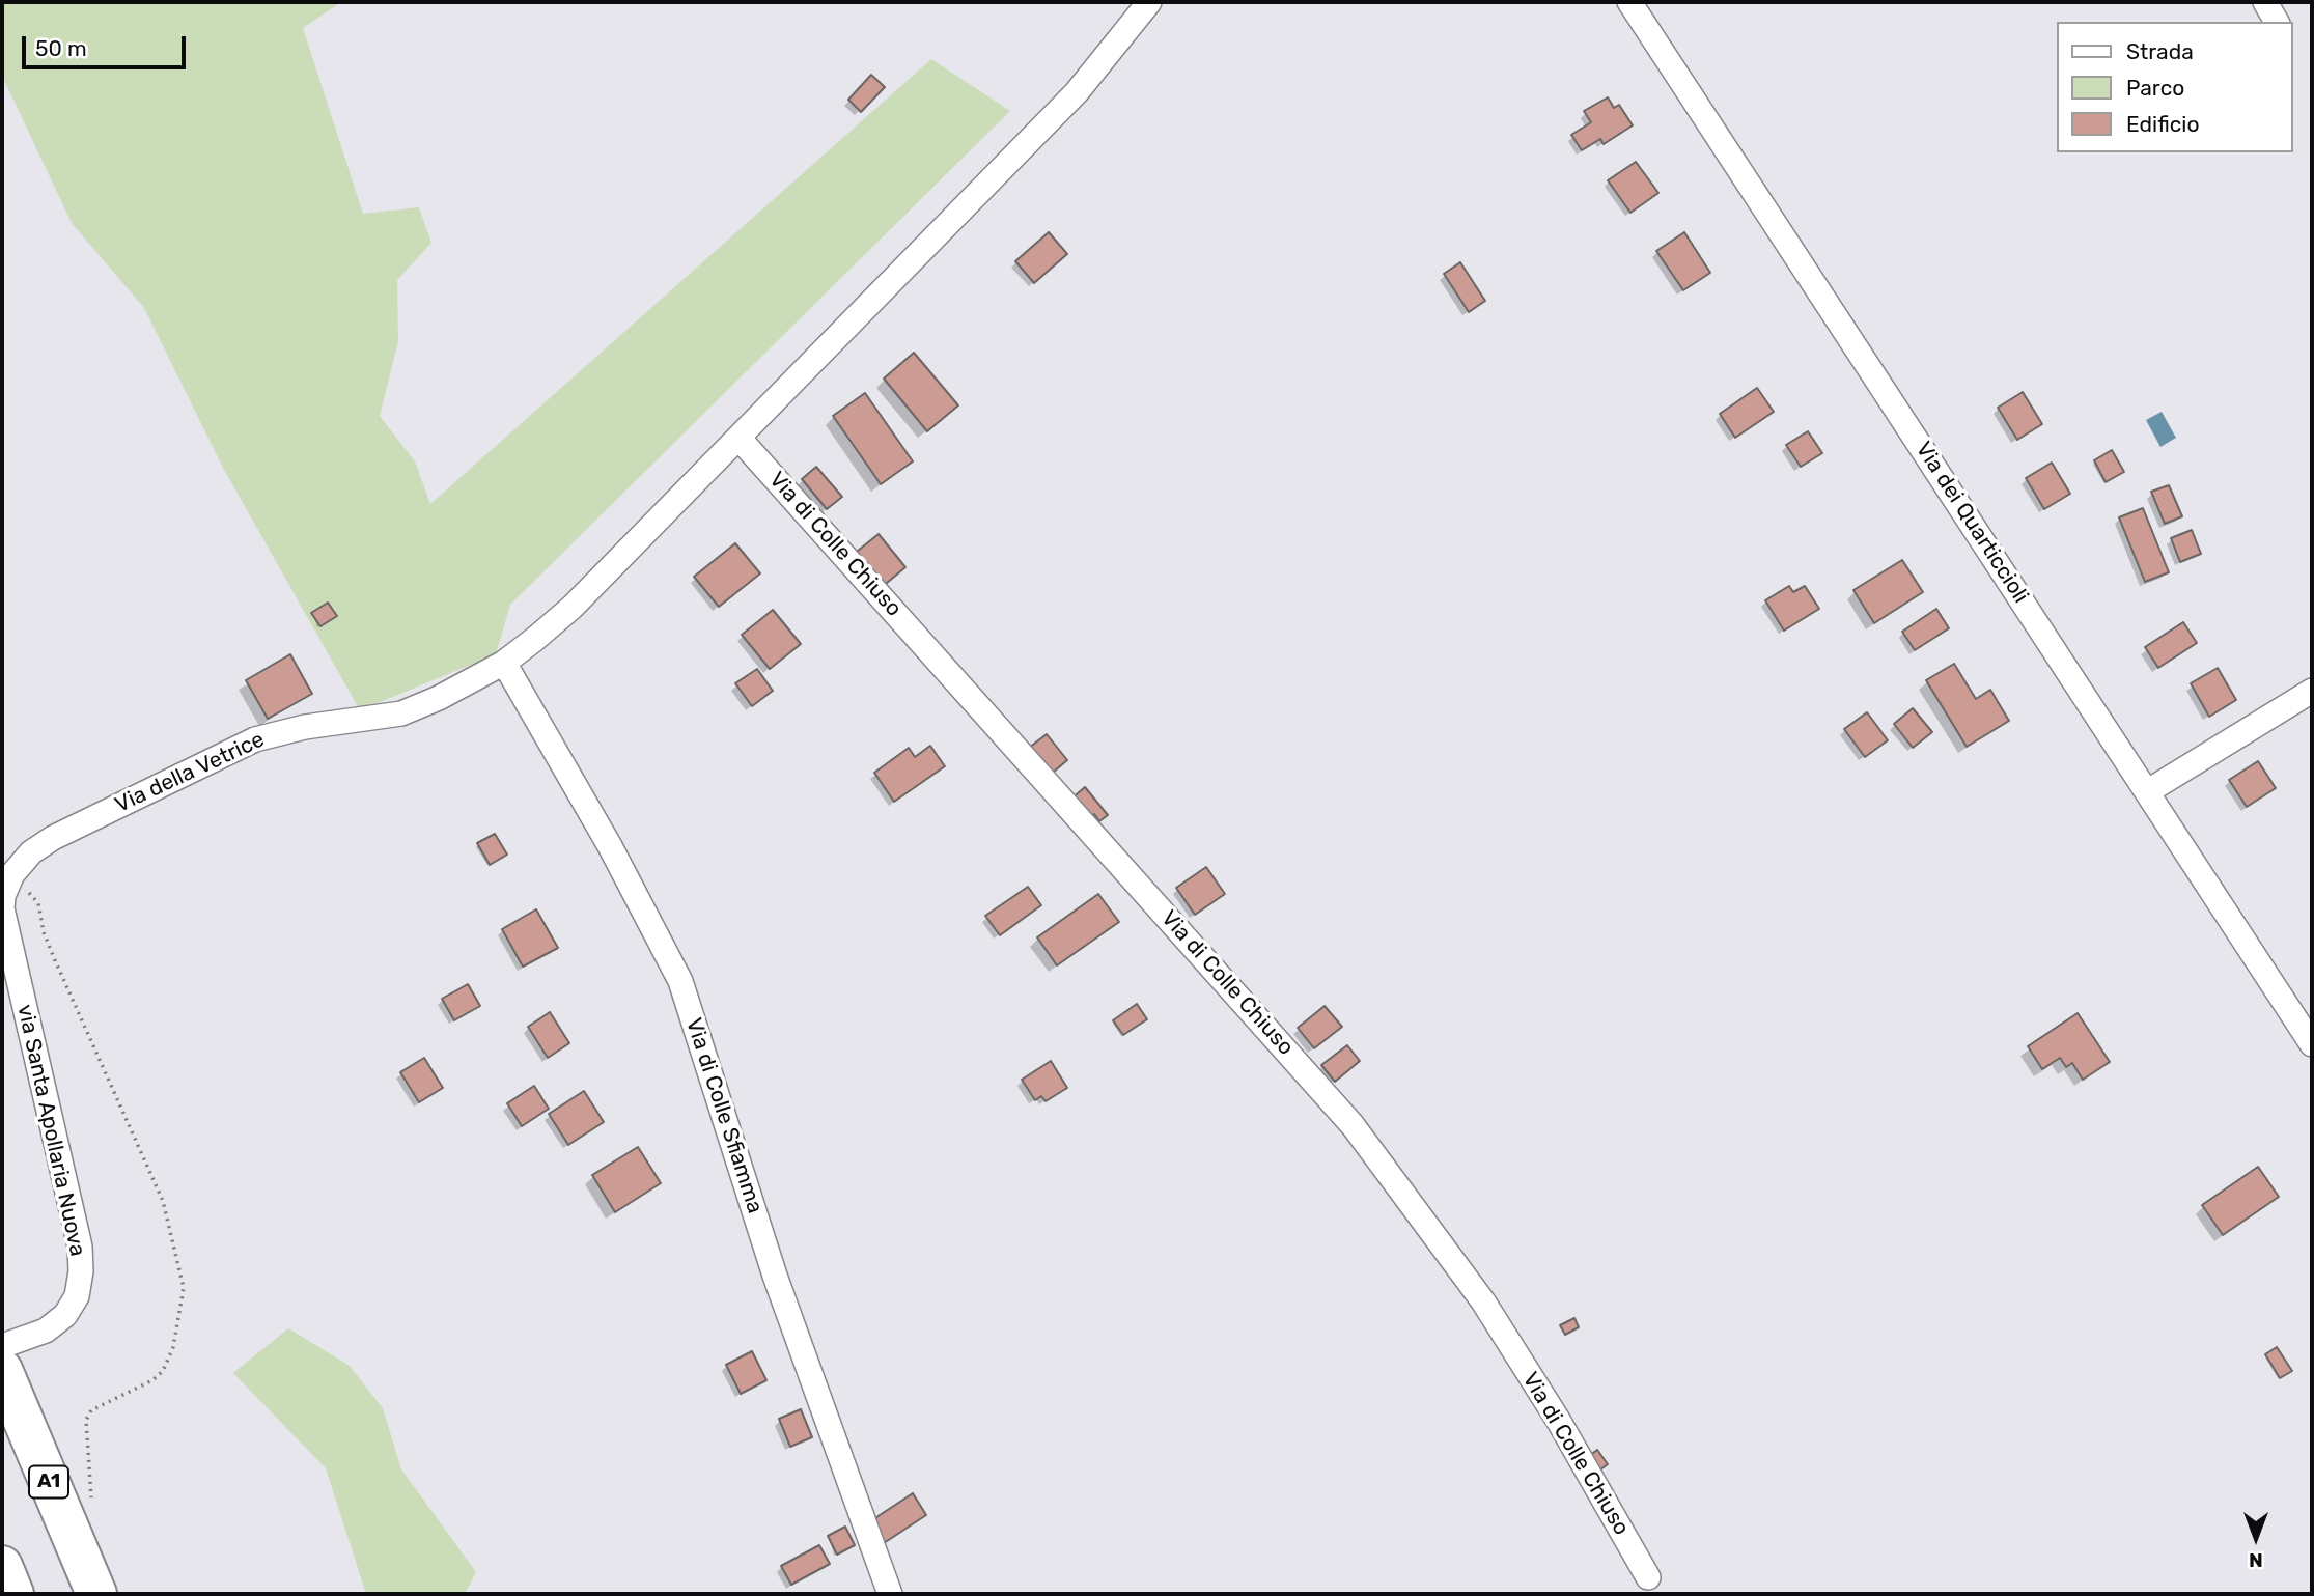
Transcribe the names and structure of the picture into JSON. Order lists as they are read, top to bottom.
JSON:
{
  "streets": {
    "highway": ["A1"],
    "street": [
      "Via dei Quarticcioli",
      "Via di Colle Chiuso",
      "Via della Vetrice",
      "Via di Colle Sfiamma",
      "via Santa Apollaria Nuova"
    ]
  },
  "crossings": [
    ["Via di Colle Chiuso", "Via della Vetrice"],
    ["Via della Vetrice", "Via di Colle Sfiamma"],
    ["Via della Vetrice", "via Santa Apollaria Nuova"]
  ],
  "legend": ["Strada", "Parco", "Edificio"],
  "scale_bar": "50 m",
  "north": "bottom"
}
